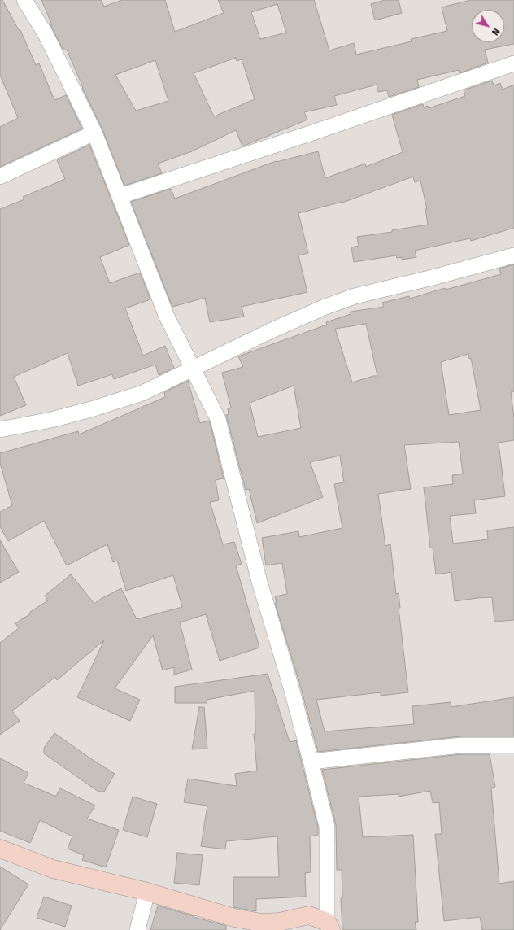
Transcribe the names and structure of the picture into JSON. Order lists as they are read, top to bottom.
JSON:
{
  "north": "bottom right"
}
